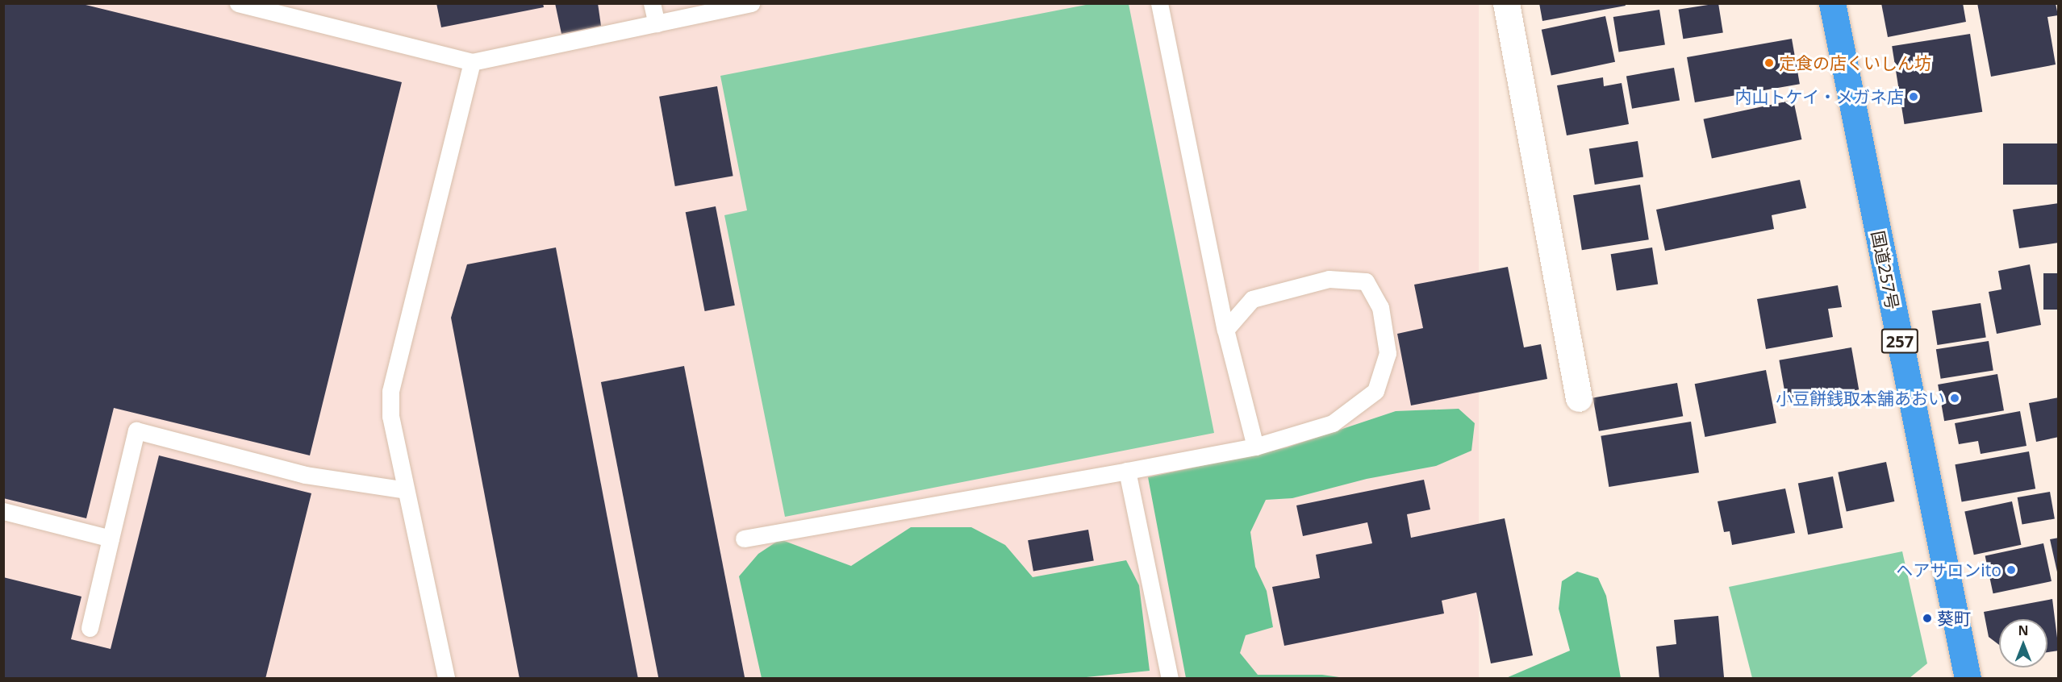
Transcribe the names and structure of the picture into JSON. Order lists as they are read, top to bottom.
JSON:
{
  "streets": {
    "highway": ["国道257号", "257"]
  },
  "places": [
    "定食の店くいしん坊",
    "内山トケイ・メガネ店",
    "小豆餅銭取本舗あおい",
    "ヘアサロンito",
    "葵町"
  ],
  "north": "top"
}
